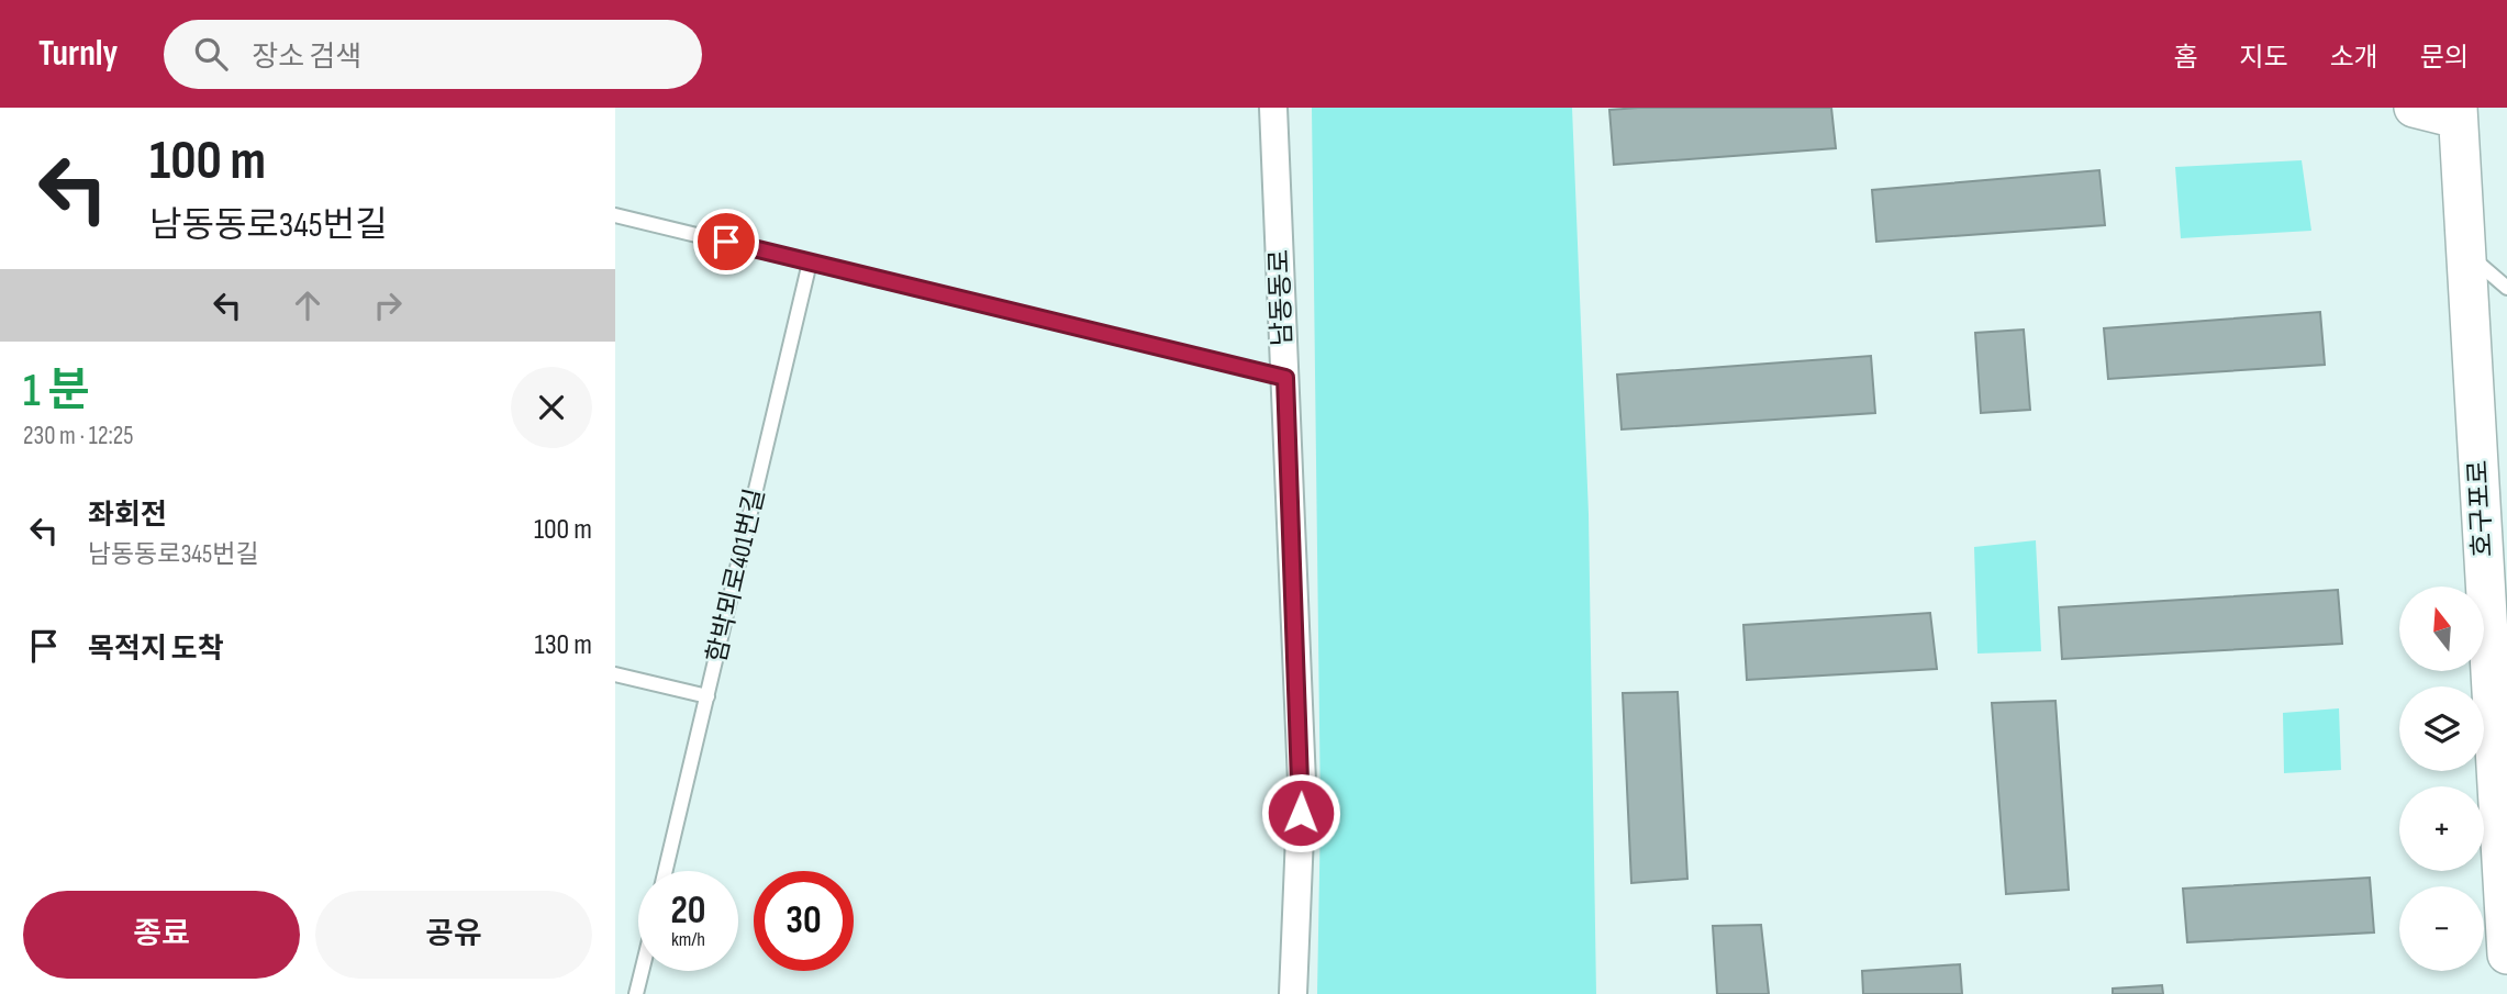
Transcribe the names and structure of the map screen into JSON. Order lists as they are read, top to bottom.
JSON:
{
  "streets": {
    "main road": ["호구포로"],
    "street": ["남동동로"],
    "lane": ["함박뫼로401번길"]
  },
  "north": "top",
  "page": {
    "header": "Turnly",
    "search": "장소 검색",
    "nav": [
      "홈",
      "지도",
      "소개",
      "문의"
    ],
    "turn": ["100 m", "남동동로345번길"],
    "heading": ["1 분", "230 m · 12:25"],
    "list": [
      {
        "name": "좌회전",
        "note": "남동동로345번길",
        "value": "100 m"
      },
      {
        "name": "목적지 도착",
        "value": "130 m"
      }
    ],
    "map_buttons": ["+", "−"],
    "speed": "20 km/h",
    "limit": "30",
    "buttons": ["종료", "공유"]
  }
}
